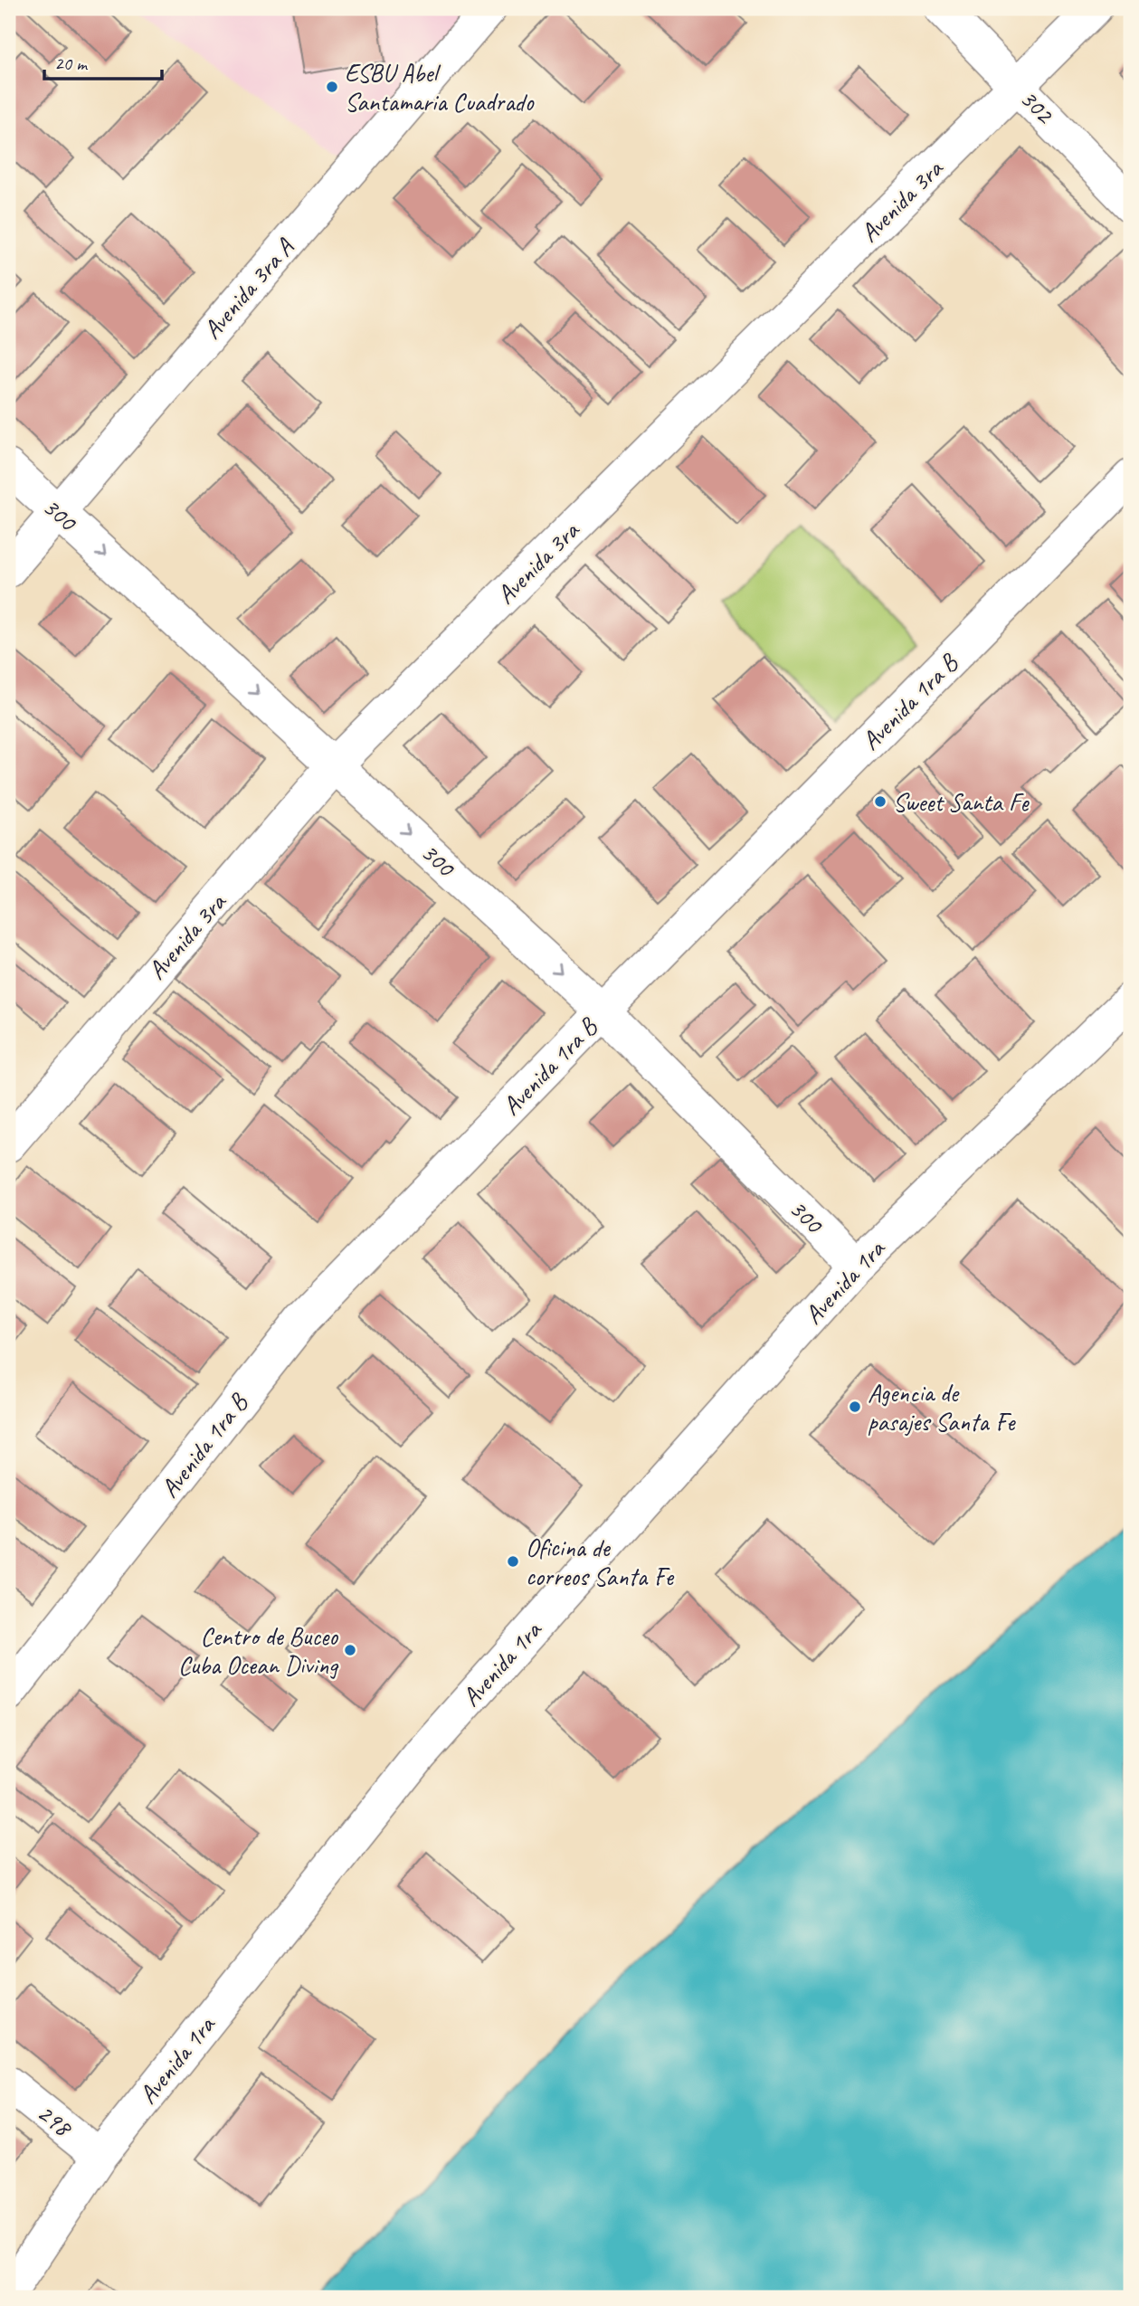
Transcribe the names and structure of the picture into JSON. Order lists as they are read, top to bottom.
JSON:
{
  "streets": {
    "street": [
      "302",
      "Avenida 3ra",
      "Avenida 3ra A",
      "300",
      "Avenida 1ra B",
      "Avenida 1ra",
      "298"
    ]
  },
  "crossings": [
    ["302", "Avenida 3ra"],
    ["Avenida 3ra", "300"],
    ["Avenida 3ra A", "300"],
    ["300", "Avenida 1ra B"],
    ["300", "Avenida 1ra"],
    ["Avenida 1ra", "298"]
  ],
  "one_way": ["300"],
  "places": [
    "ESBU Abel Santamaria Cuadrado",
    "Sweet Santa Fe",
    "Agencia de pasajes Santa Fe",
    "Oficina de correos Santa Fe",
    "Centro de Buceo Cuba Ocean Diving"
  ],
  "scale_bar": "20 m"
}
